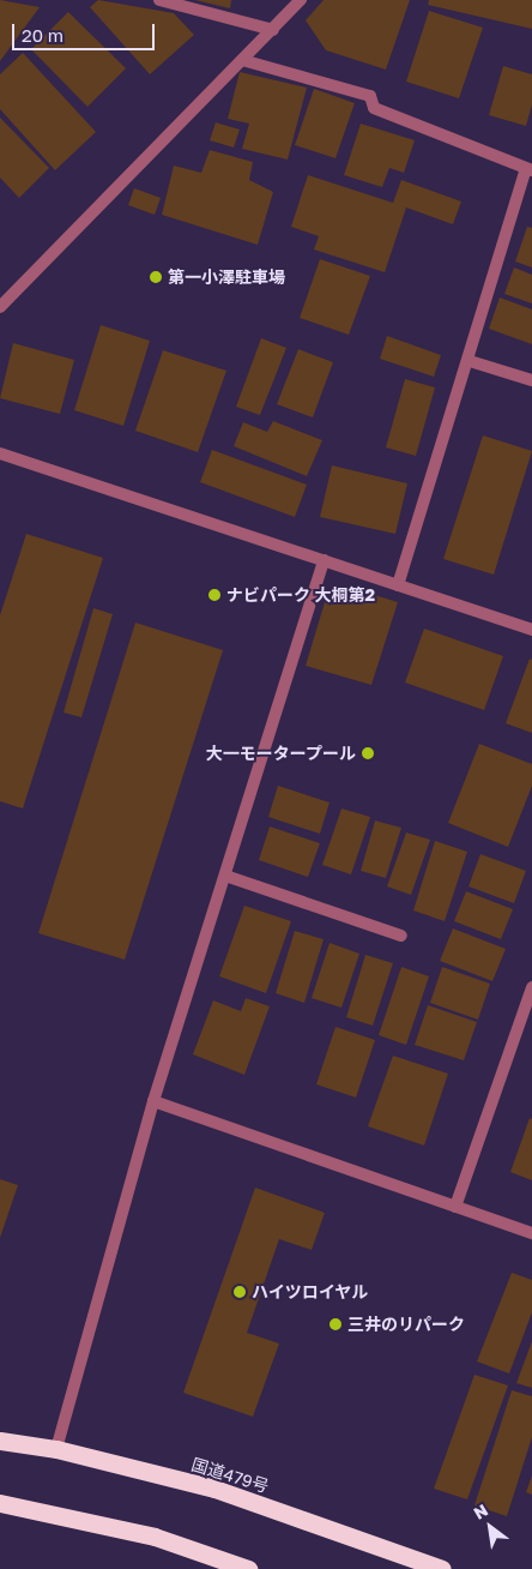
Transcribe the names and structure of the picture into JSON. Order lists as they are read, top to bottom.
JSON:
{
  "streets": {
    "highway": ["国道479号"]
  },
  "places": [
    "第一小澤駐車場",
    "ナビパーク 大桐第2",
    "大一モータープール",
    "ハイツロイヤル",
    "三井のリパーク"
  ],
  "scale_bar": "20 m",
  "north": "top left"
}
